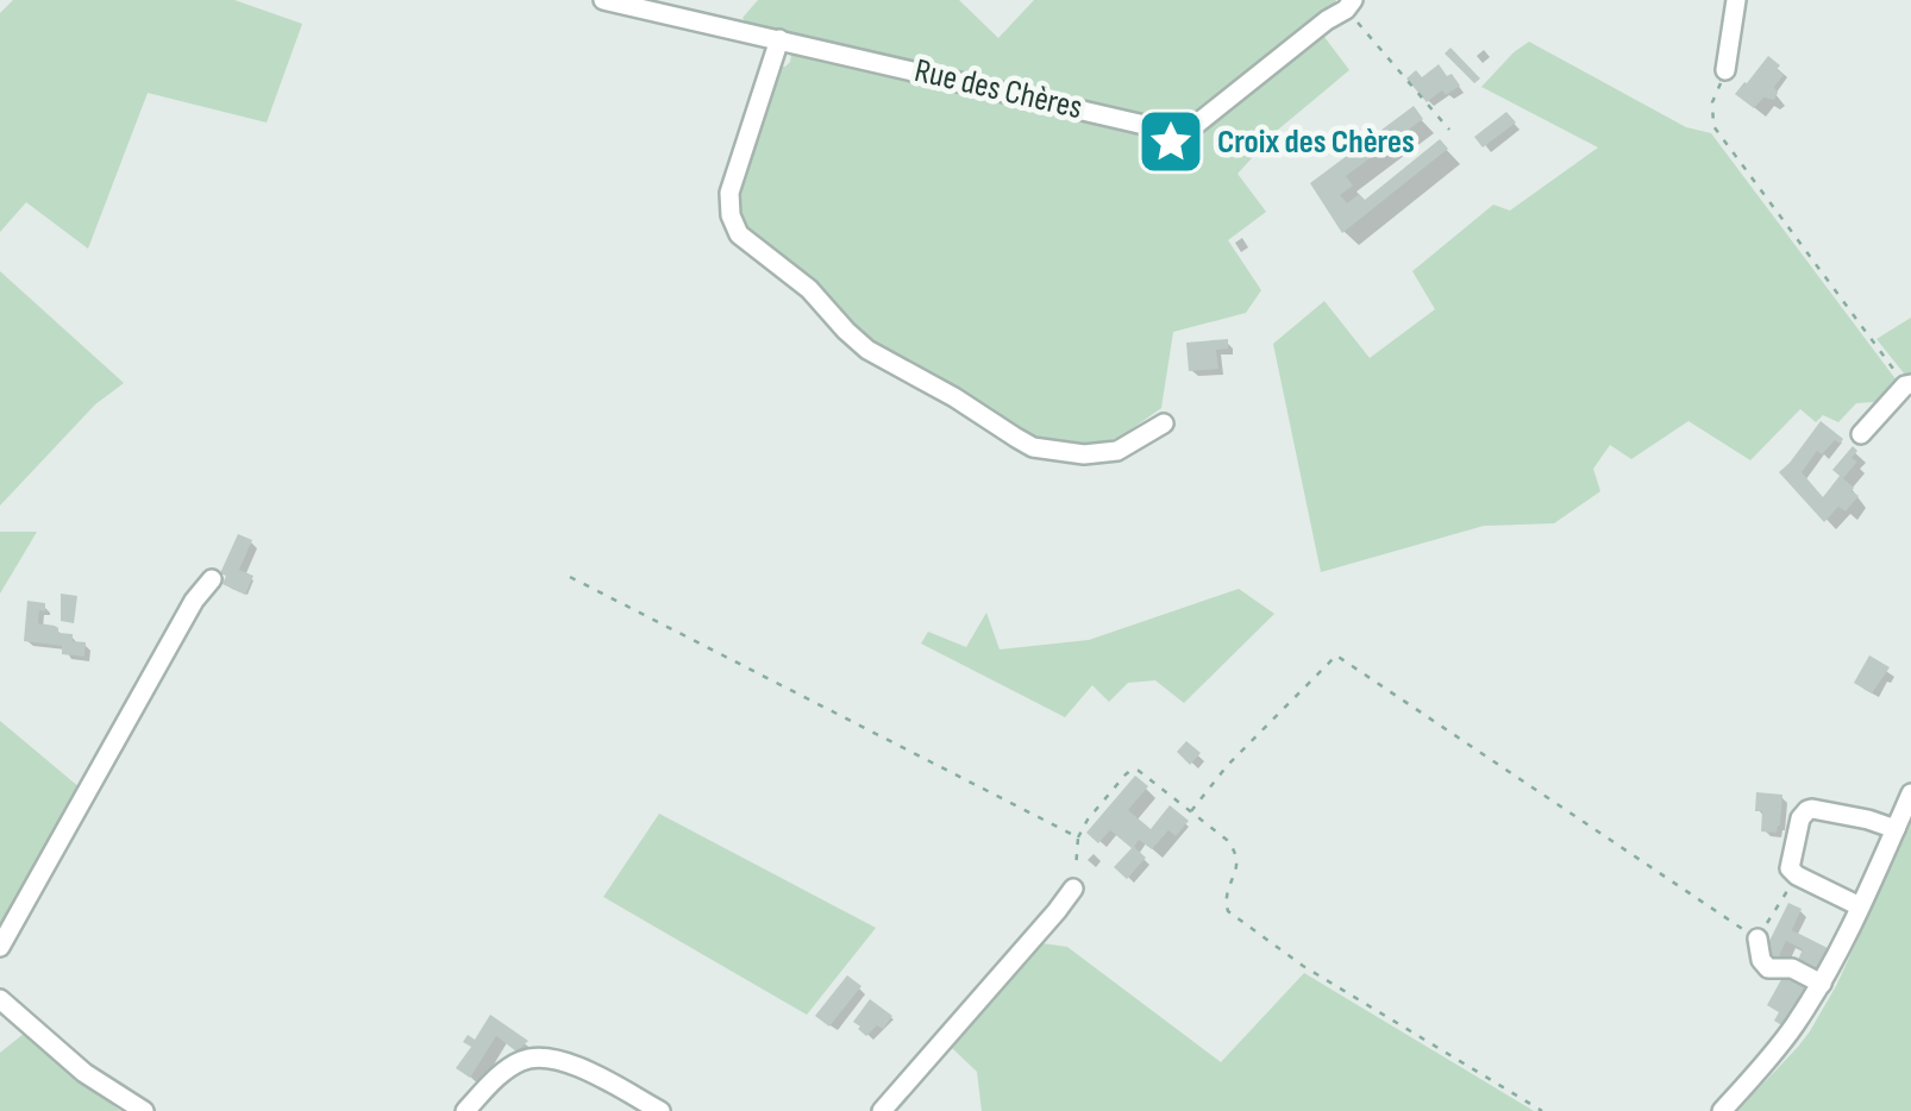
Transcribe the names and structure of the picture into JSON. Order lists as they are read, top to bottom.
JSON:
{
  "streets": {
    "street": ["Rue des Chères"]
  },
  "places": {
    "place": ["Croix des Chères"]
  }
}
